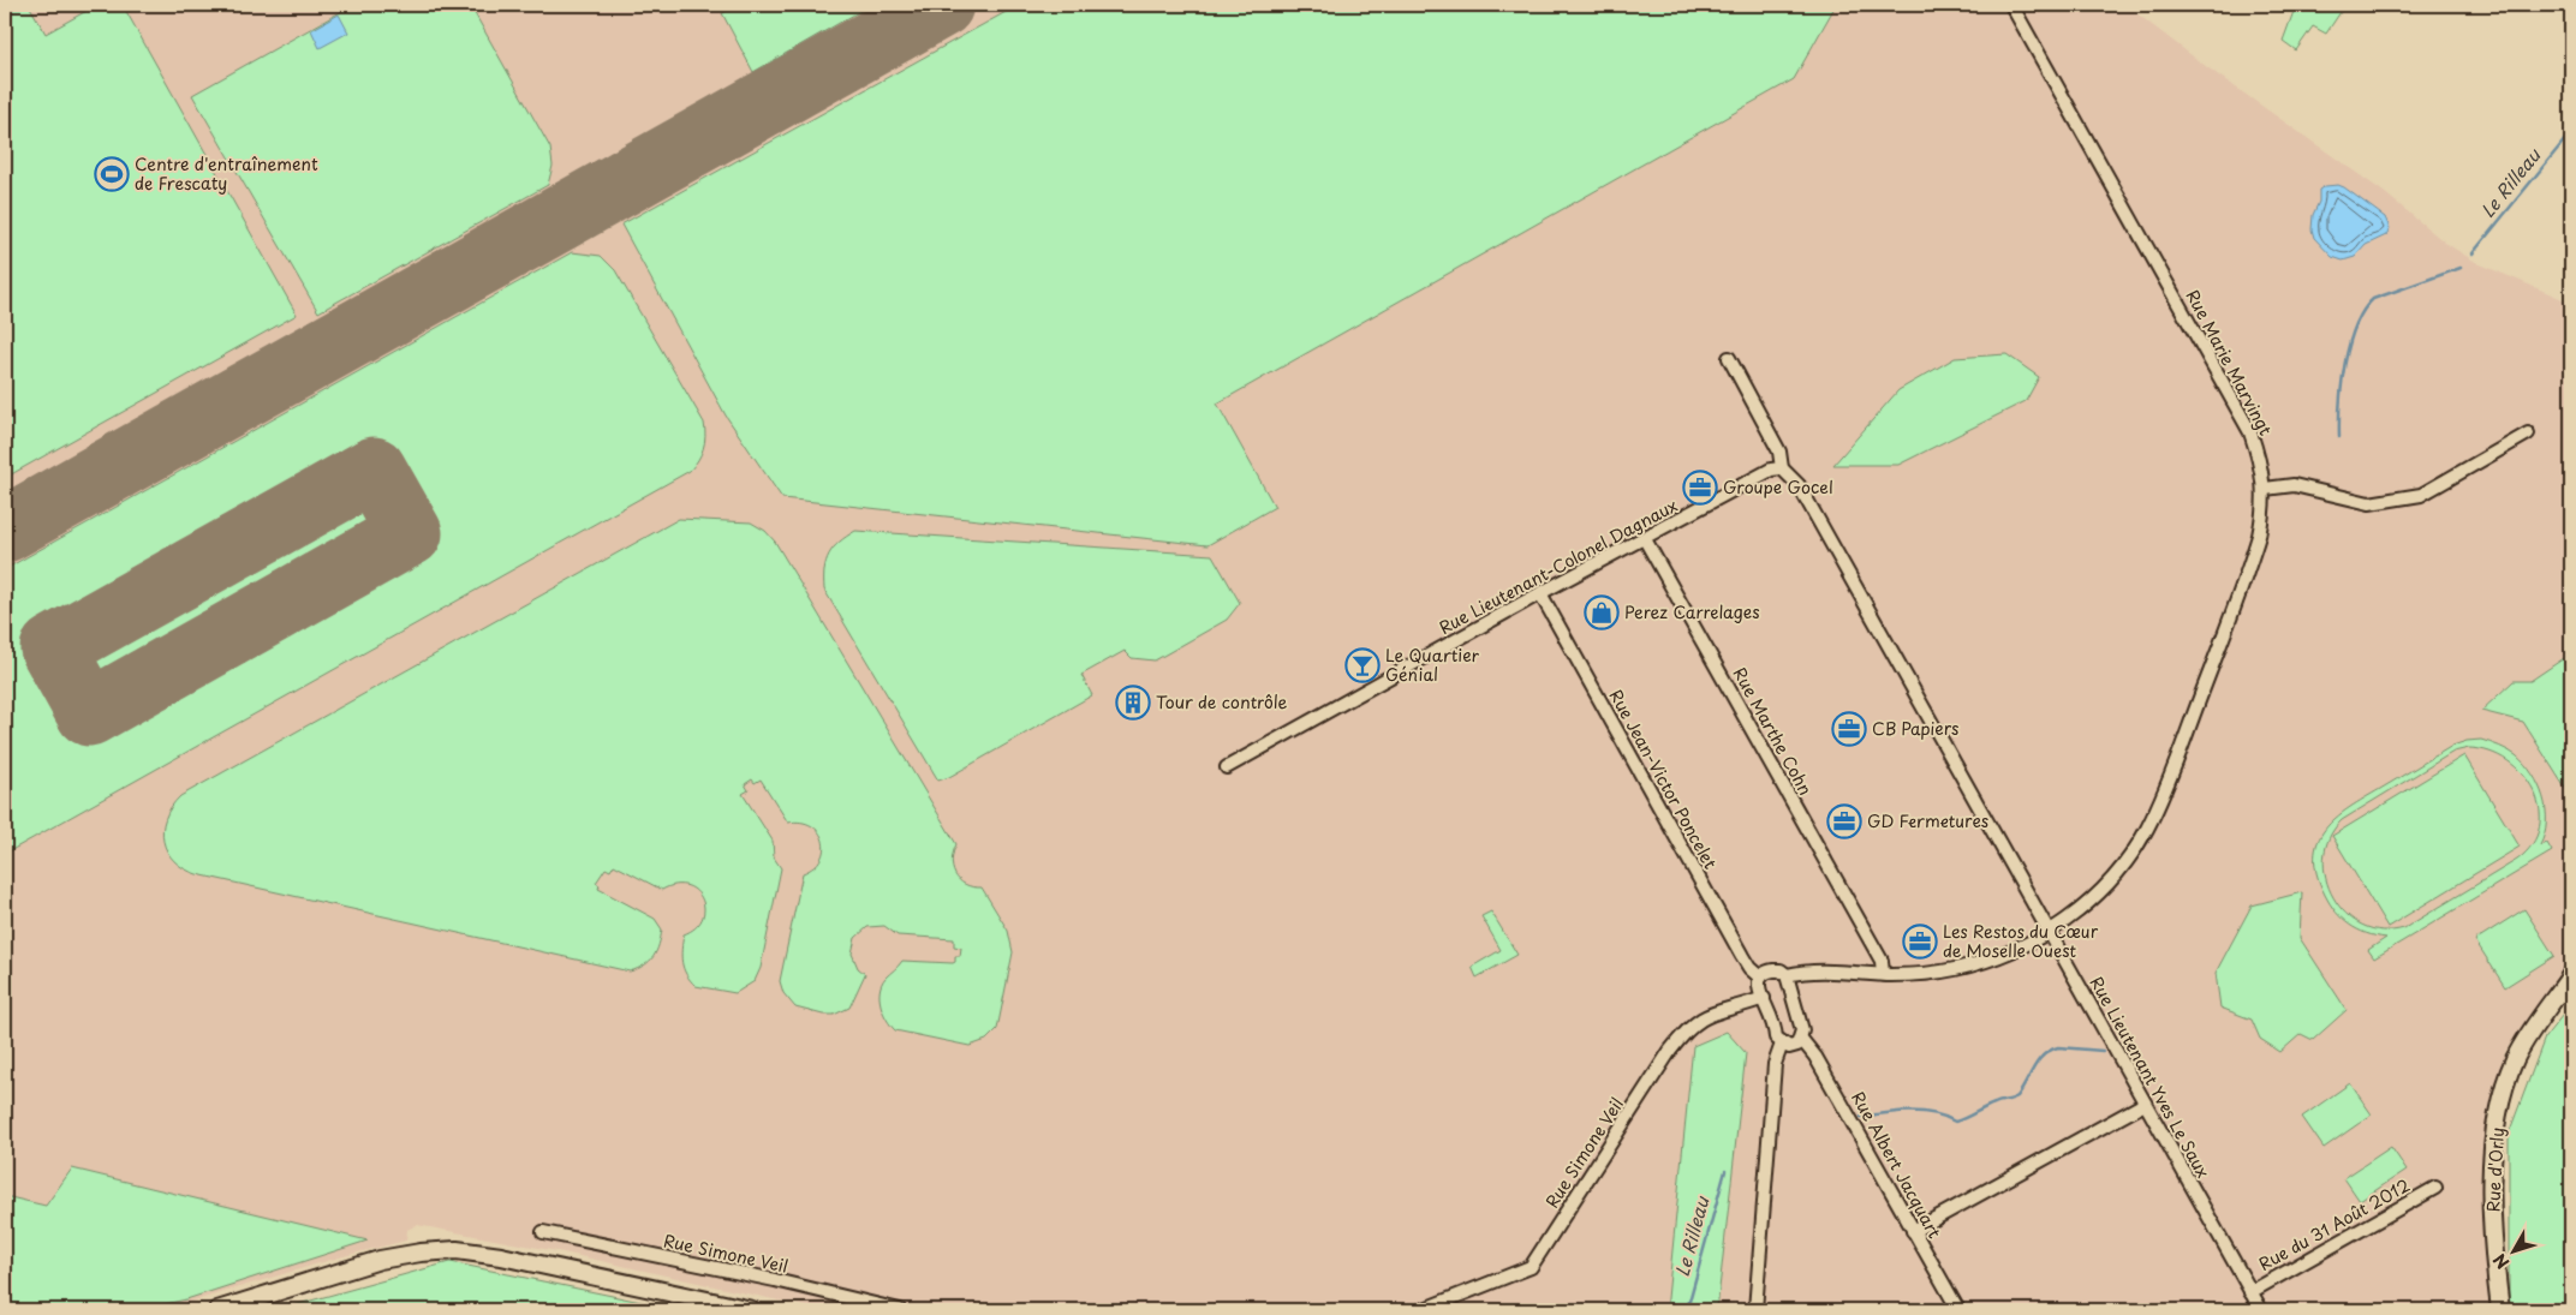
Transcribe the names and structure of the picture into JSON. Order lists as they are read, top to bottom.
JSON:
{
  "streets": {
    "main road": ["Rue d'Orly"],
    "street": [
      "Rue Marie Marvingt",
      "Rue Lieutenant-Colonel Dagnaux",
      "Rue Marthe Cohn",
      "Rue Jean-Victor Poncelet",
      "Rue Lieutenant Yves Le Saux",
      "Rue Simone Veil",
      "Rue Albert Jacquart",
      "Rue du 31 Août 2012"
    ]
  },
  "crossings": [
    ["Rue Marie Marvingt", "Rue Lieutenant Yves Le Saux"],
    ["Rue Lieutenant-Colonel Dagnaux", "Rue Marthe Cohn"],
    ["Rue Lieutenant-Colonel Dagnaux", "Rue Jean-Victor Poncelet"],
    ["Rue Lieutenant-Colonel Dagnaux", "Rue Lieutenant Yves Le Saux"],
    ["Rue Lieutenant Yves Le Saux", "Rue du 31 Août 2012"]
  ],
  "water": ["Le Rilleau"],
  "places": {
    "sports": ["Centre d'entraînement de Frescaty"],
    "office": [
      "Groupe Gocel",
      "CB Papiers",
      "GD Fermetures",
      "Les Restos du Cœur de Moselle Ouest"
    ],
    "shop": ["Perez Carrelages"],
    "bar": ["Le Quartier Génial"],
    "building": ["Tour de contrôle"]
  },
  "north": "bottom left"
}
